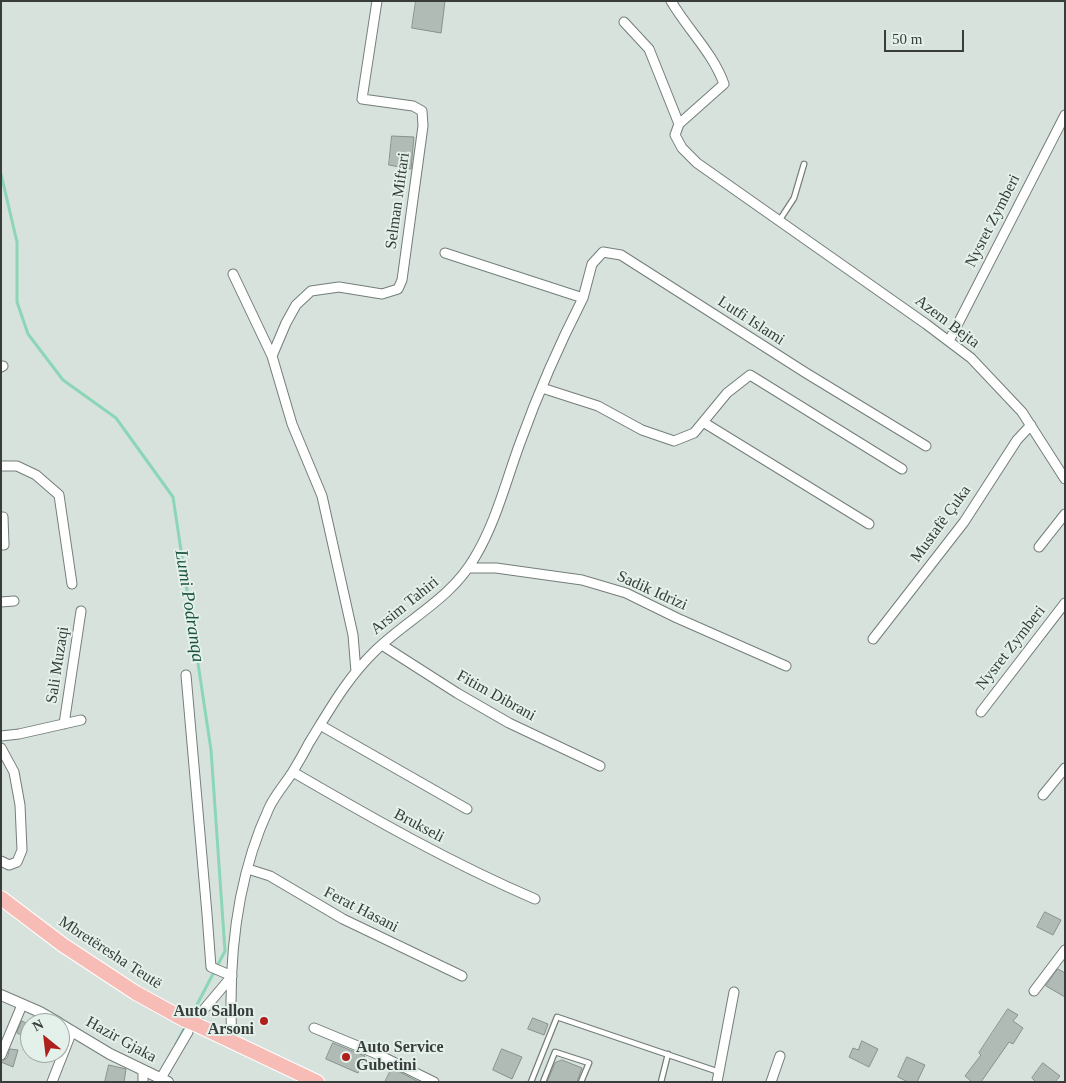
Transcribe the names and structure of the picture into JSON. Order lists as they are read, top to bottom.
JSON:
{
  "streets": {
    "main road": ["Mbretëresha Teutë"],
    "street": [
      "Selman Miftari",
      "Nysret Zymberi",
      "Lutfi Islami",
      "Azem Bejta",
      "Mustafë Çuka",
      "Sadik Idrizi",
      "Arsim Tahiri",
      "Sali Muzaqi",
      "Fitim Dibrani",
      "Brukseli",
      "Ferat Hasani",
      "Hazir Gjaka"
    ]
  },
  "crossings": [
    ["Nysret Zymberi", "Azem Bejta"],
    ["Lutfi Islami", "Arsim Tahiri"],
    ["Azem Bejta", "Mustafë Çuka"],
    ["Sadik Idrizi", "Arsim Tahiri"],
    ["Arsim Tahiri", "Fitim Dibrani"],
    ["Arsim Tahiri", "Brukseli"],
    ["Arsim Tahiri", "Ferat Hasani"],
    ["Arsim Tahiri", "Mbretëresha Teutë"]
  ],
  "water": ["Lumi Podranqa"],
  "places": ["Auto Sallon Arsoni", "Auto Service Gubetini"],
  "scale_bar": "50 m",
  "north": "top left"
}
